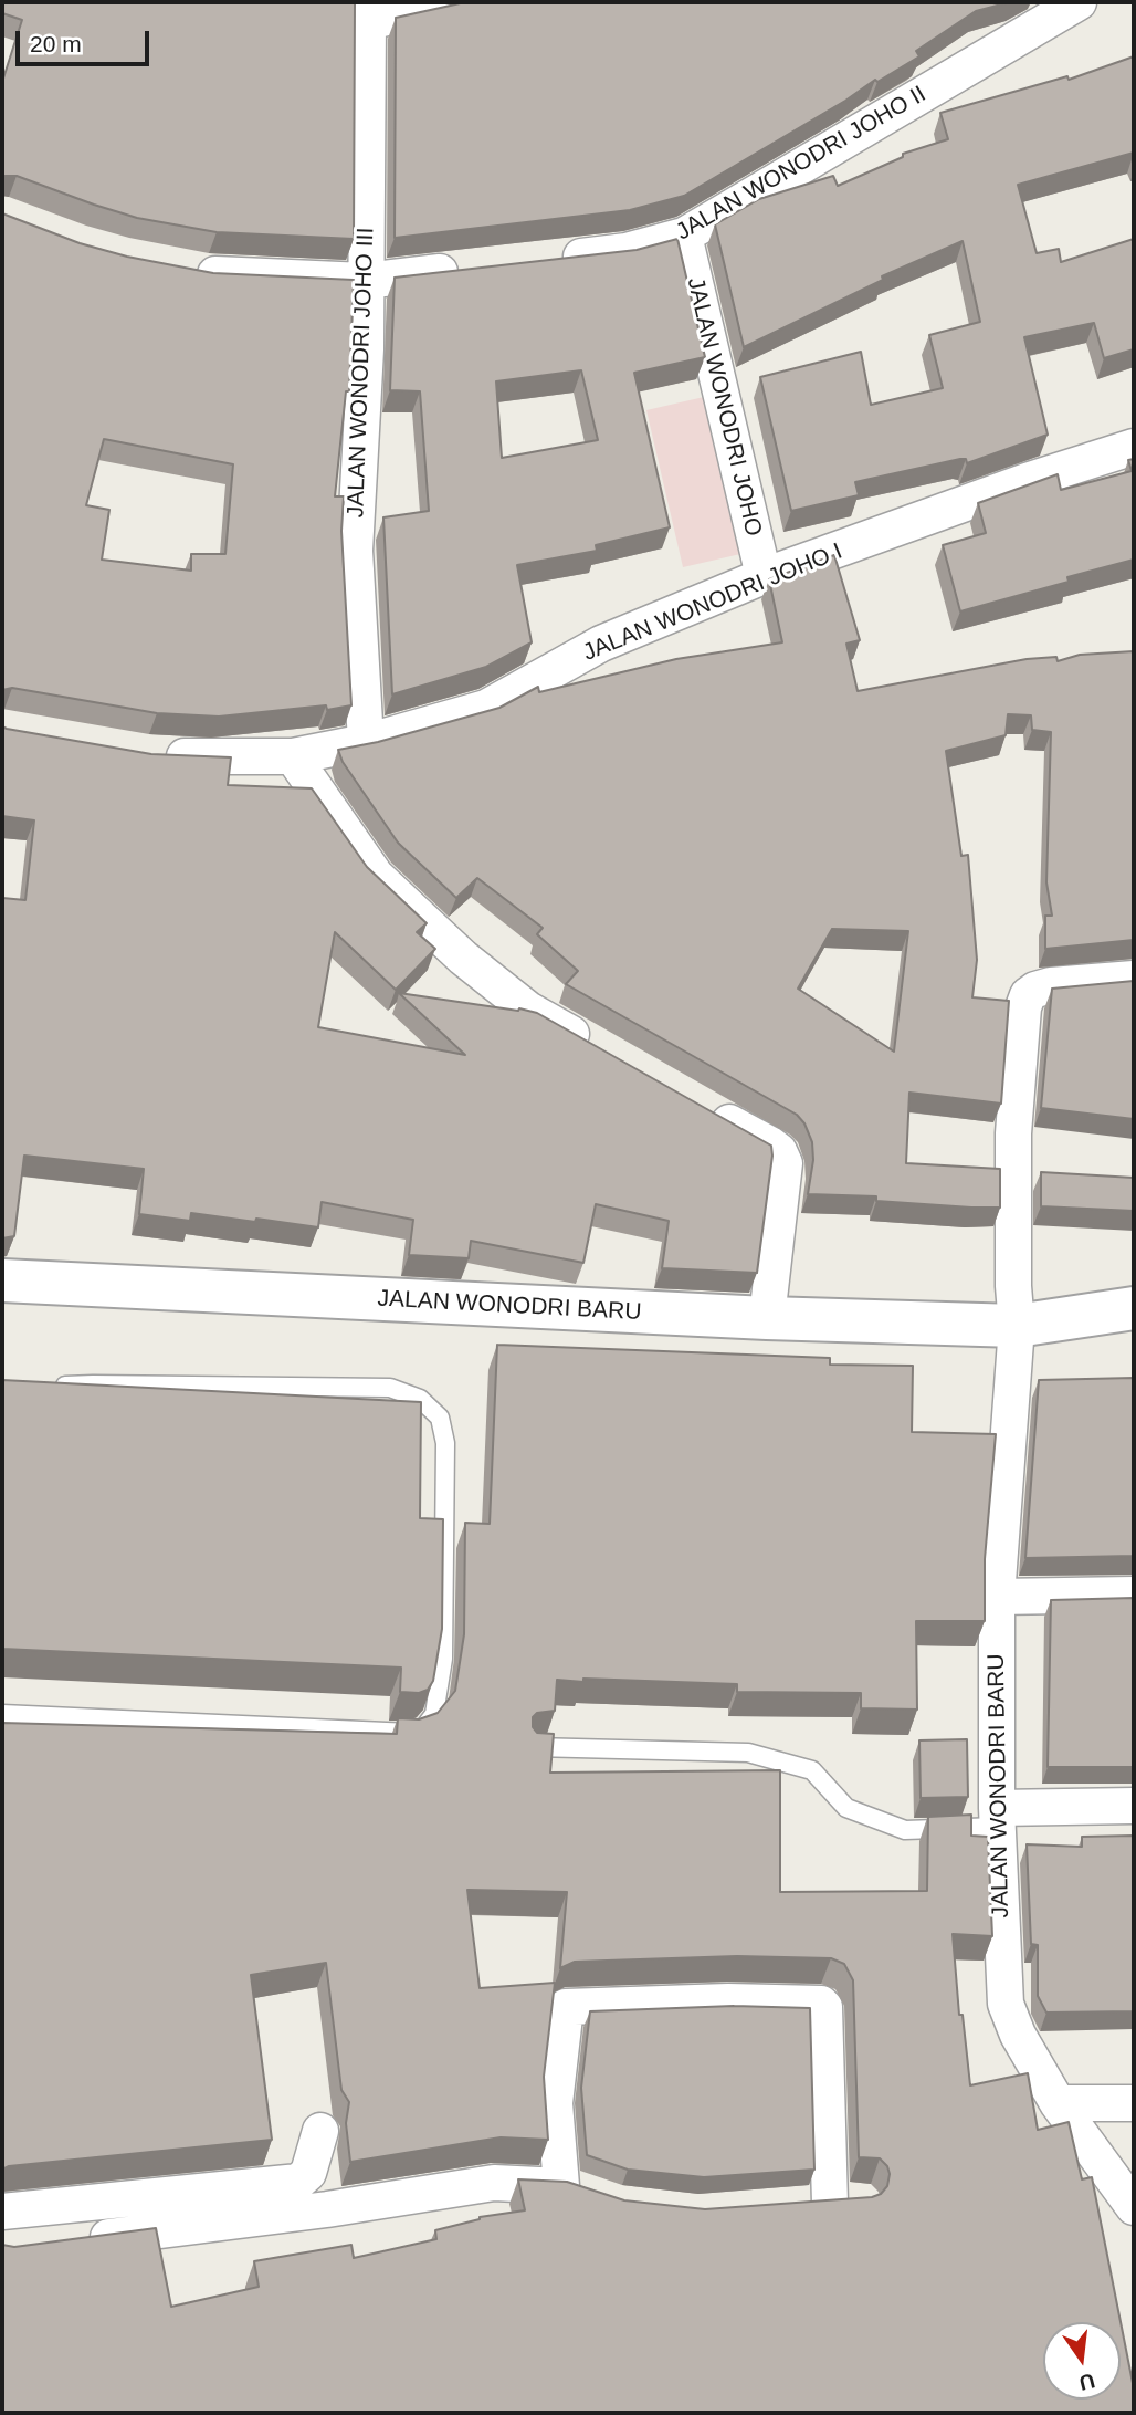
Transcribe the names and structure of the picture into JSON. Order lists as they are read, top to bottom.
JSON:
{
  "streets": {
    "street": [
      "JALAN WONODRI JOHO II",
      "JALAN WONODRI JOHO III",
      "JALAN WONODRI JOHO",
      "JALAN WONODRI JOHO I",
      "JALAN WONODRI BARU"
    ]
  },
  "crossings": [
    ["JALAN WONODRI JOHO II", "JALAN WONODRI JOHO"],
    ["JALAN WONODRI JOHO III", "JALAN WONODRI JOHO I"],
    ["JALAN WONODRI JOHO", "JALAN WONODRI JOHO I"]
  ],
  "scale_bar": "20 m",
  "north": "bottom"
}
